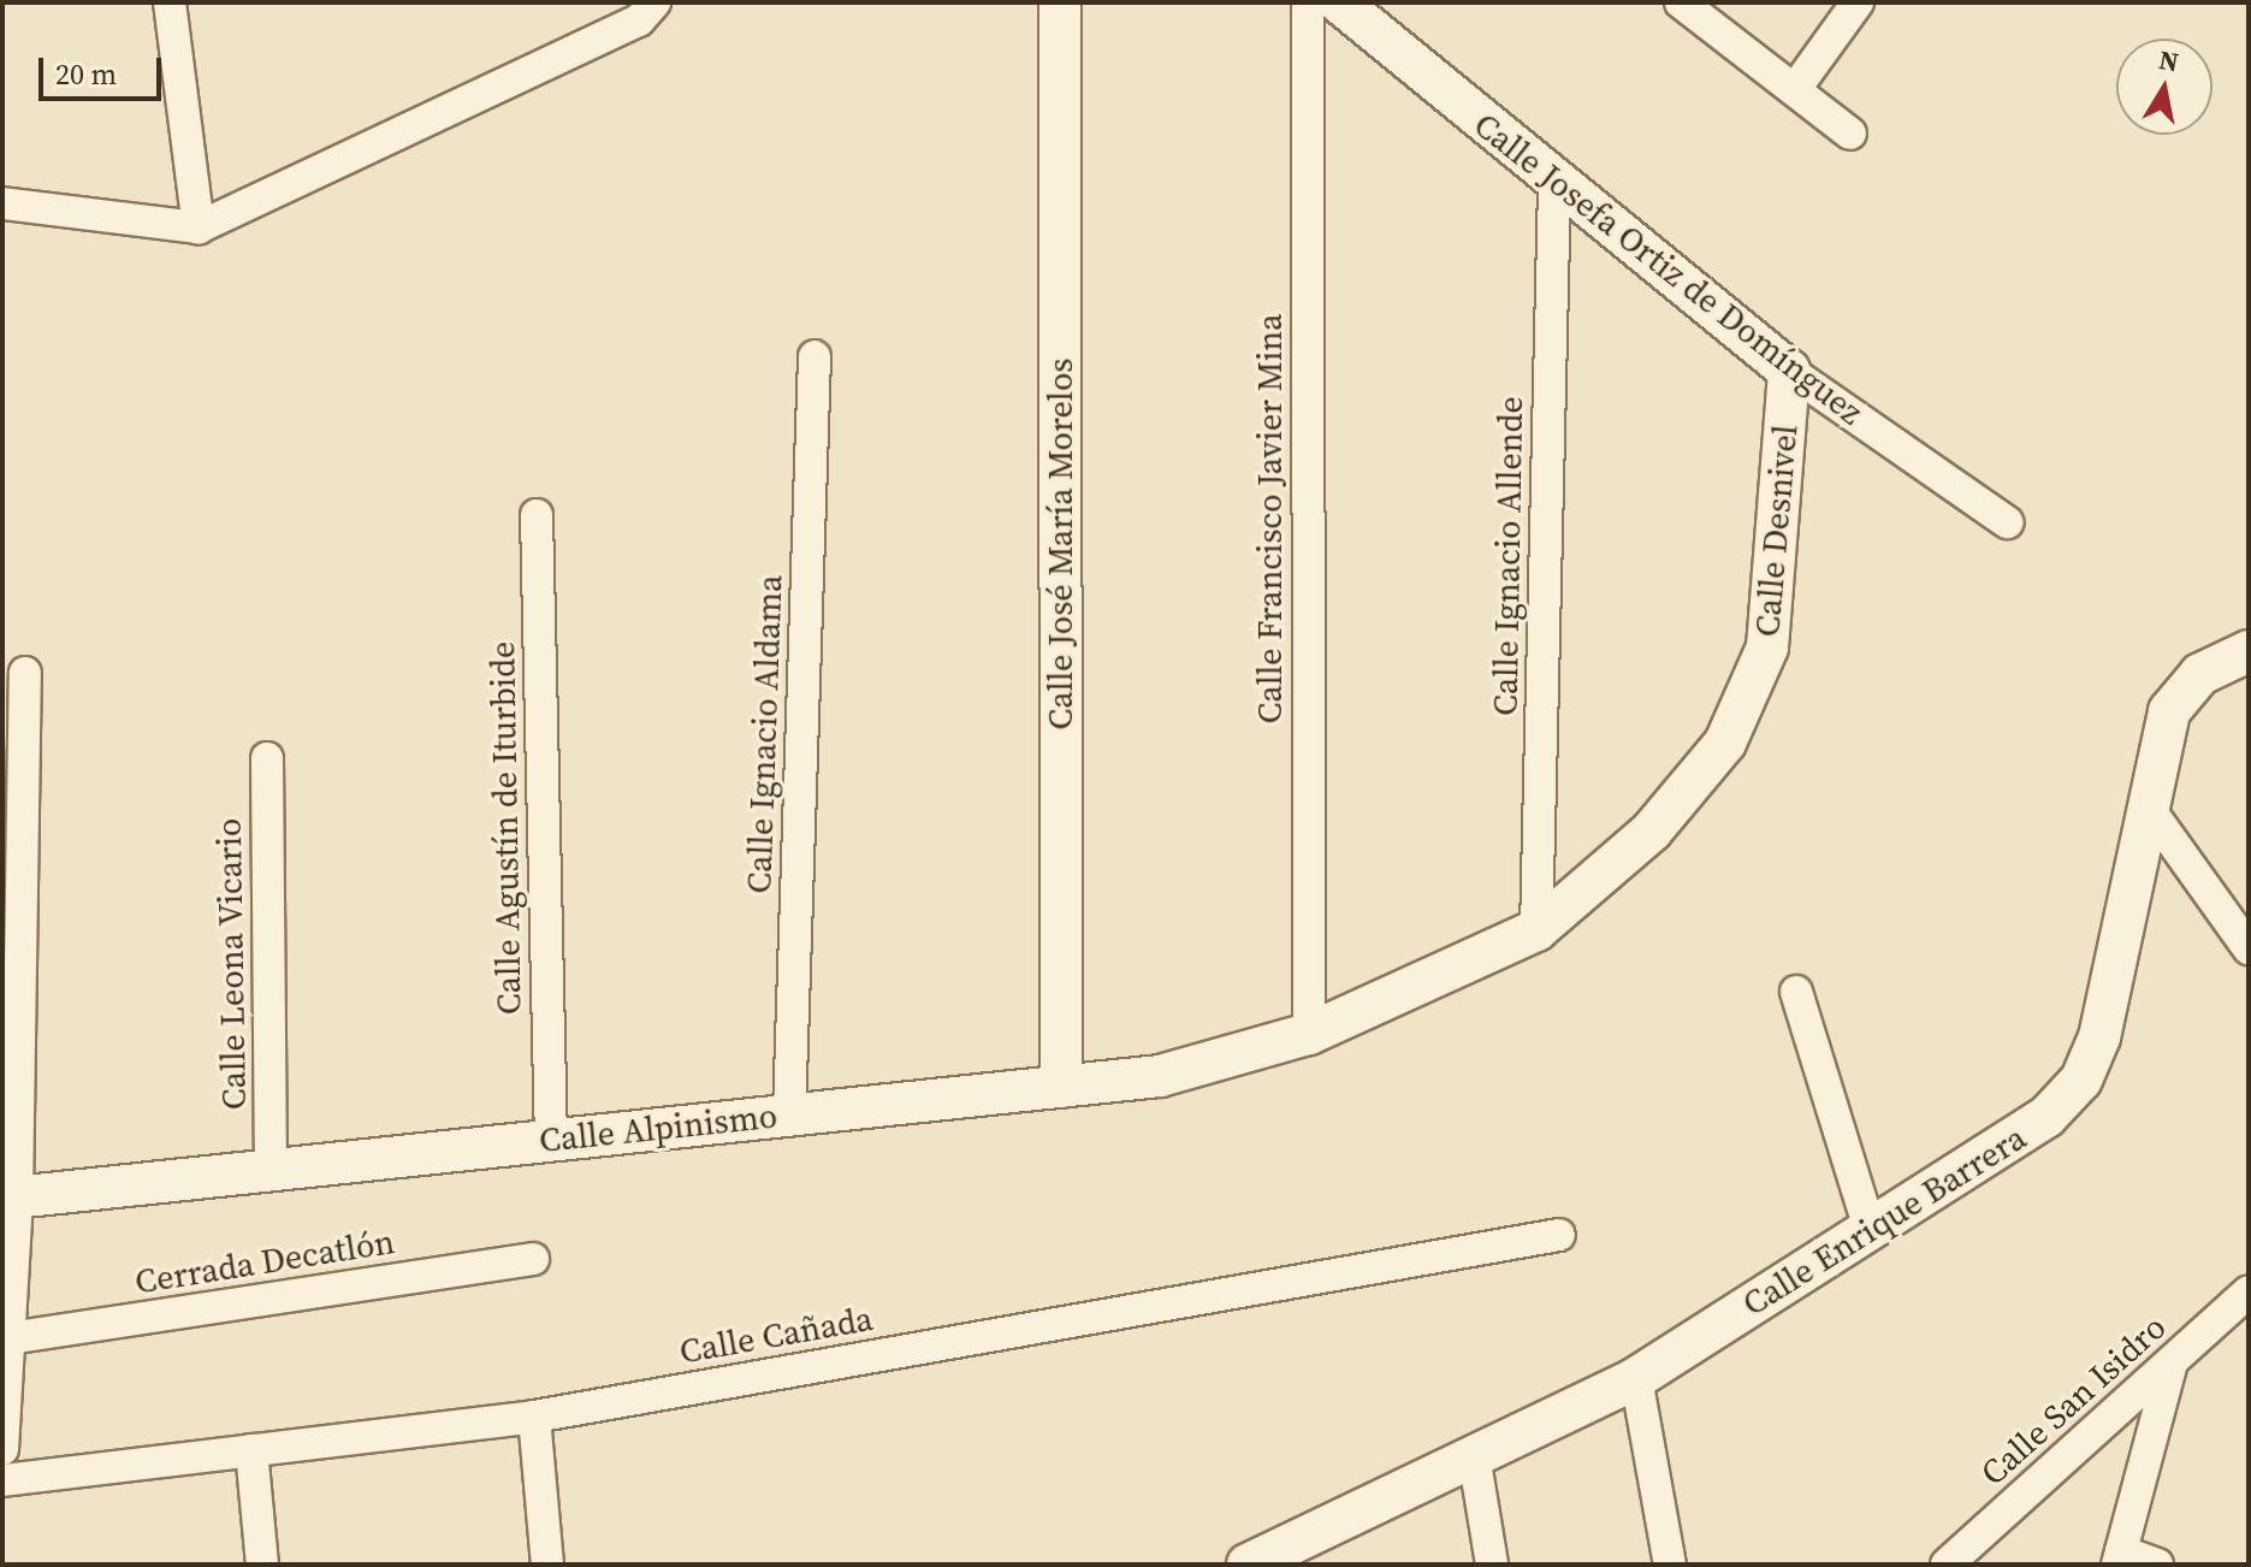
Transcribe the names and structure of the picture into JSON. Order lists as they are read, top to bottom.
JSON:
{
  "streets": {
    "street": [
      "Calle Josefa Ortiz de Domínguez",
      "Calle Francisco Javier Mina",
      "Calle Desnivel",
      "Calle José María Morelos",
      "Calle Ignacio Allende",
      "Calle Ignacio Aldama",
      "Calle Agustín de Iturbide",
      "Calle Leona Vicario",
      "Calle Alpinismo",
      "Calle Enrique Barrera",
      "Cerrada Decatlón",
      "Calle Cañada",
      "Calle San Isidro"
    ]
  },
  "crossings": [
    ["Calle Josefa Ortiz de Domínguez", "Calle Desnivel"],
    ["Calle Josefa Ortiz de Domínguez", "Calle Ignacio Allende"],
    ["Calle Francisco Javier Mina", "Calle Desnivel"],
    ["Calle Francisco Javier Mina", "Calle Alpinismo"],
    ["Calle Desnivel", "Calle Ignacio Allende"],
    ["Calle Desnivel", "Calle Alpinismo"],
    ["Calle José María Morelos", "Calle Alpinismo"],
    ["Calle Ignacio Aldama", "Calle Alpinismo"],
    ["Calle Agustín de Iturbide", "Calle Alpinismo"],
    ["Calle Leona Vicario", "Calle Alpinismo"]
  ],
  "scale_bar": "20 m",
  "north": "top"
}
